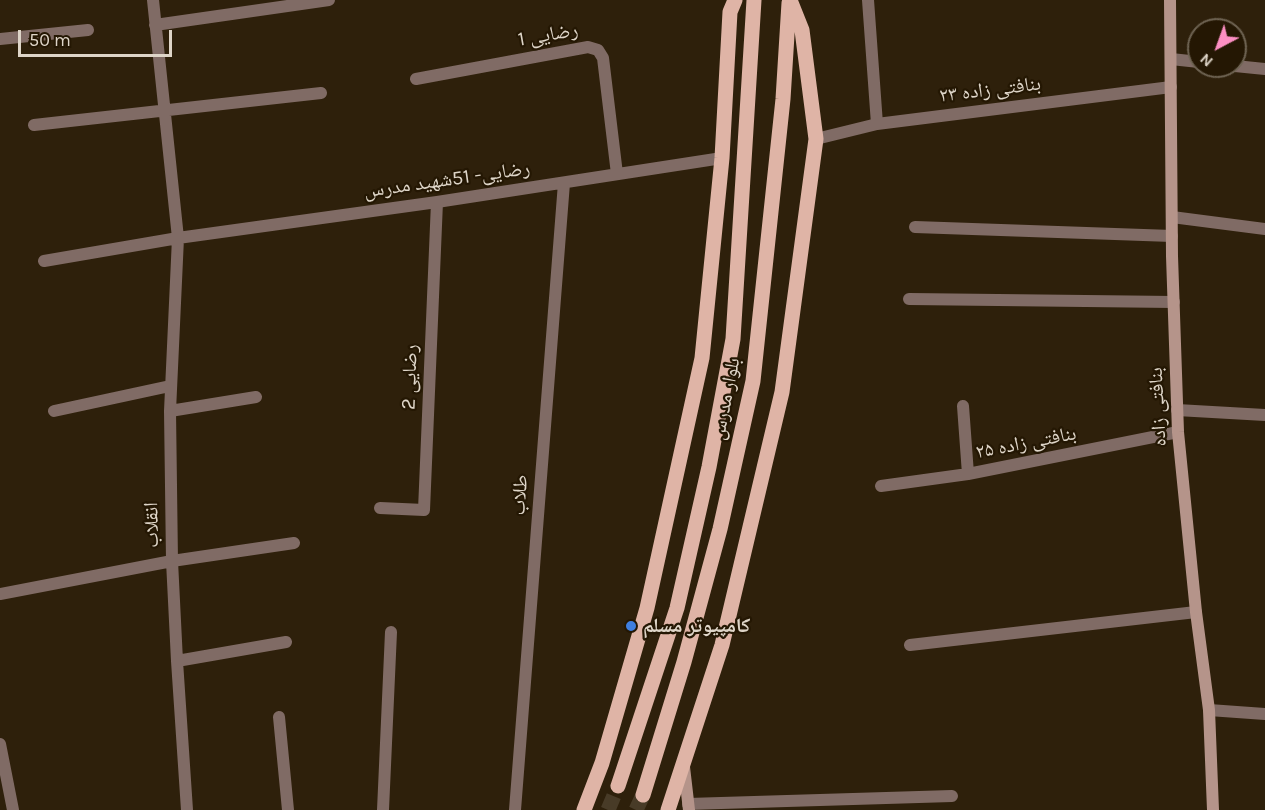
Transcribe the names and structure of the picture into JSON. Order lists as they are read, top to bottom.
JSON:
{
  "streets": {
    "main road": ["بلوار مدرس", "بنافتی زاده"],
    "street": [
      "رضایی 1",
      "بنافتی زاده ۲۳",
      "رضایی- 51شهید مدرس",
      "رضایی 2",
      "بنافتی زاده ۲۵",
      "طلاب",
      "انقلاب"
    ]
  },
  "crossings": [
    ["رضایی 1", "رضایی- 51شهید مدرس"],
    ["بنافتی زاده ۲۳", "بنافتی زاده"],
    ["رضایی- 51شهید مدرس", "رضایی 2"],
    ["رضایی- 51شهید مدرس", "طلاب"],
    ["رضایی- 51شهید مدرس", "انقلاب"],
    ["بنافتی زاده", "بنافتی زاده ۲۵"]
  ],
  "places": ["کامپیوتر مسلم"],
  "scale_bar": "50 m",
  "north": "bottom left"
}
